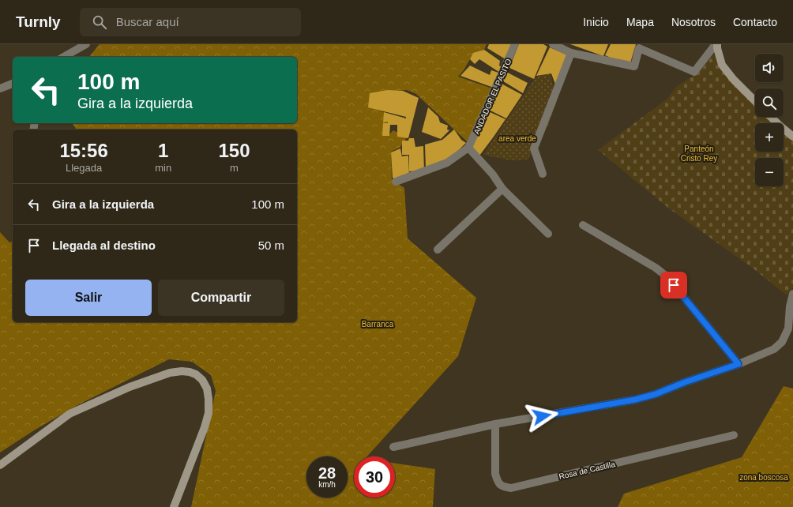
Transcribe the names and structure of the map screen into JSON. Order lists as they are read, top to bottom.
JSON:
{
  "streets": {
    "street": ["ANDADOR EL PASITO", "Rosa de Castilla"]
  },
  "parks": [
    "area verde",
    "Panteón Cristo Rey",
    "Barranca",
    "zona boscosa"
  ],
  "page": {
    "header": "Turnly",
    "search": "Buscar aquí",
    "nav": [
      "Inicio",
      "Mapa",
      "Nosotros",
      "Contacto"
    ],
    "map_buttons": ["+", "−"],
    "turn": ["100 m", "Gira a la izquierda"],
    "eta": [
      "15:56",
      "Llegada",
      "1",
      "min",
      "150",
      "m"
    ],
    "list": [
      {
        "name": "Gira a la izquierda",
        "value": "100 m"
      },
      {
        "name": "Llegada al destino",
        "value": "50 m"
      }
    ],
    "buttons": ["Salir", "Compartir"],
    "speed": "28 km/h",
    "limit": "30"
  }
}
